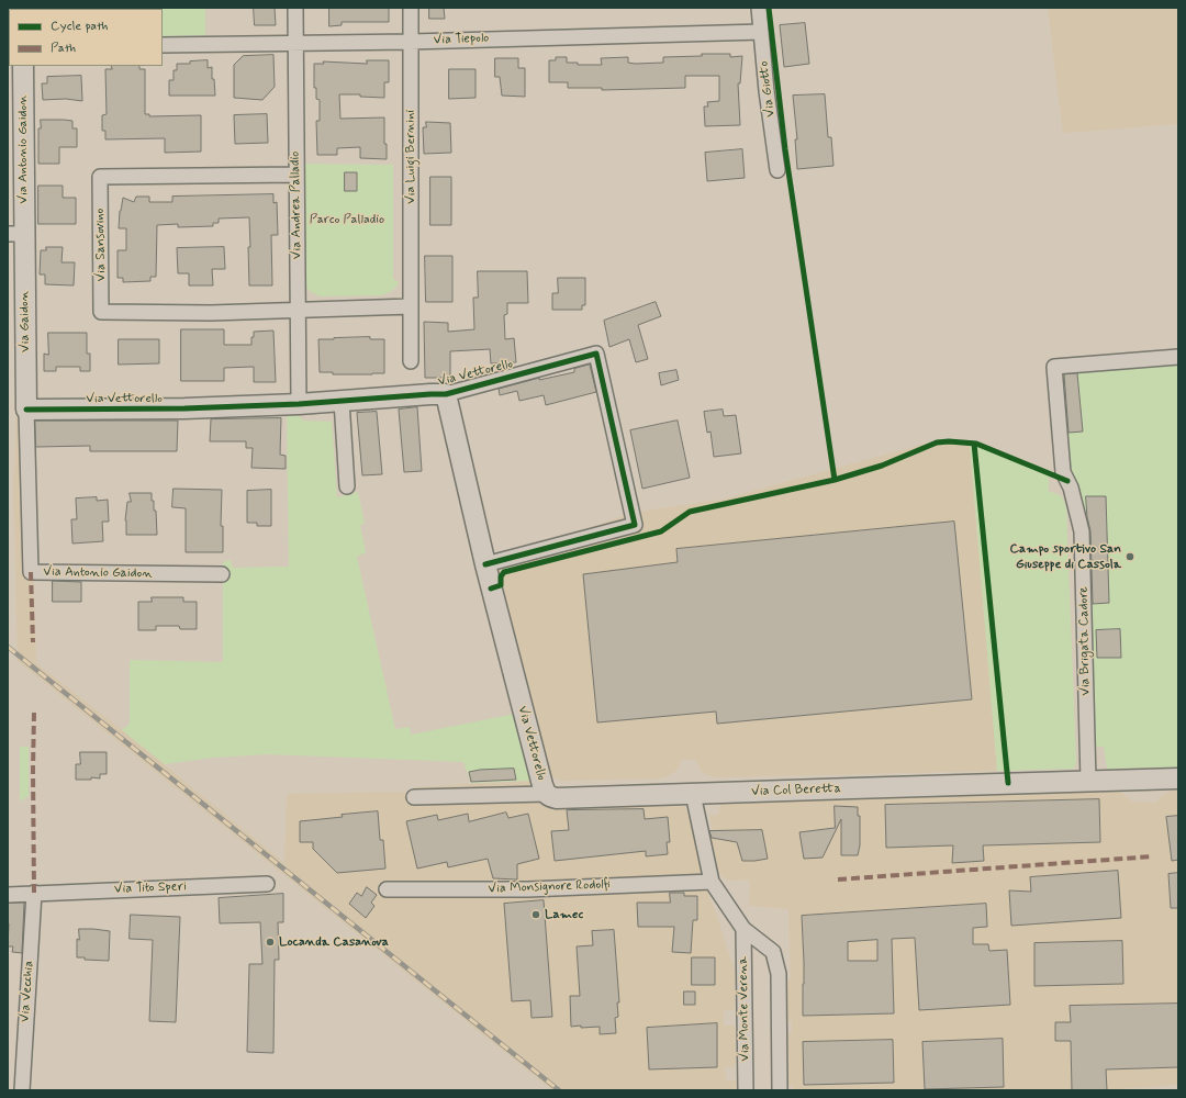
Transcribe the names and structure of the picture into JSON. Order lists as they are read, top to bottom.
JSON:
{
  "streets": {
    "street": [
      "Via Tiepolo",
      "Via Giotto",
      "Via Antonio Gaidon",
      "Via Luigi Bernini",
      "Via Andrea Palladio",
      "Via Sansovino",
      "Via Gaidon",
      "Via Vettorello",
      "Via Brigata Cadore",
      "Via Col Beretta",
      "Via Monsignore Rodolfi",
      "Via Tito Speri",
      "Via Vecchia",
      "Via Monte Verena"
    ]
  },
  "crossings": [
    ["Via Tiepolo", "Via Giotto"],
    ["Via Tiepolo", "Via Luigi Bernini"],
    ["Via Tiepolo", "Via Andrea Palladio"],
    ["Via Antonio Gaidon", "Via Gaidon"],
    ["Via Antonio Gaidon", "Via Vettorello"],
    ["Via Andrea Palladio", "Via Sansovino"],
    ["Via Andrea Palladio", "Via Vettorello"],
    ["Via Gaidon", "Via Vettorello"],
    ["Via Vettorello", "Via Col Beretta"],
    ["Via Brigata Cadore", "Via Col Beretta"],
    ["Via Monsignore Rodolfi", "Via Monte Verena"],
    ["Via Tito Speri", "Via Vecchia"]
  ],
  "parks": ["Parco Palladio"],
  "places": ["Campo sportivo San Giuseppe di Cassola", "Lamec", "Locanda Casanova"],
  "legend": ["Cycle path", "Path"]
}
